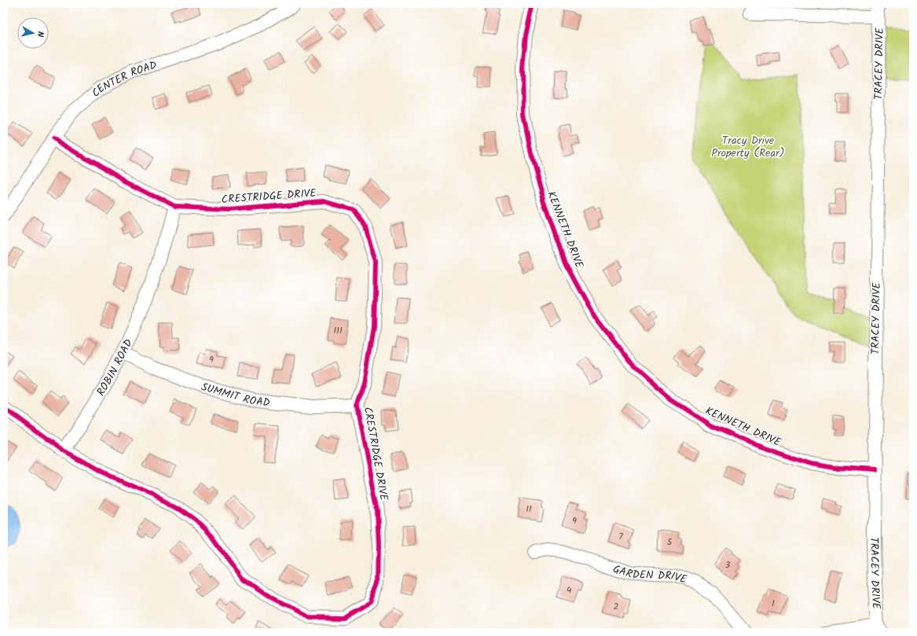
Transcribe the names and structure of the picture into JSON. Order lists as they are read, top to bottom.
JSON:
{
  "streets": {
    "street": [
      "TRACEY DRIVE",
      "CENTER ROAD",
      "CRESTRIDGE DRIVE",
      "KENNETH DRIVE",
      "ROBIN ROAD",
      "SUMMIT ROAD",
      "GARDEN DRIVE"
    ]
  },
  "crossings": [
    ["TRACEY DRIVE", "KENNETH DRIVE"],
    ["CENTER ROAD", "CRESTRIDGE DRIVE"],
    ["CRESTRIDGE DRIVE", "ROBIN ROAD"],
    ["CRESTRIDGE DRIVE", "SUMMIT ROAD"],
    ["ROBIN ROAD", "SUMMIT ROAD"]
  ],
  "parks": ["Tracy Drive Property (Rear)"],
  "house_numbers": [
    "111",
    "9",
    "11",
    "9",
    "7",
    "5",
    "3",
    "4",
    "1",
    "2"
  ],
  "north": "right"
}
